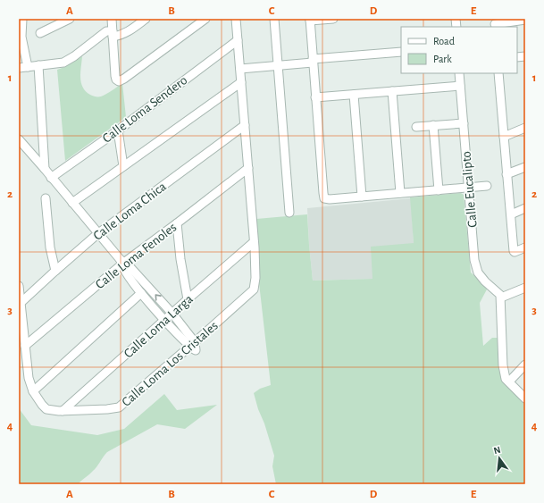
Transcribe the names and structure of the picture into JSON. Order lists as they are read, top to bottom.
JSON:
{
  "streets": {
    "street": [
      "Calle Loma Sendero",
      "Calle Eucalipto",
      "Calle Loma Chica",
      "Calle Loma Fenoles",
      "Calle Loma Larga",
      "Calle Loma Los Cristales"
    ]
  },
  "crossings": [
    ["Calle Loma Larga", "Calle Loma Los Cristales"]
  ],
  "legend": ["Road", "Park"],
  "north": "top",
  "grid": {
    "columns": [
      "A",
      "B",
      "C",
      "D",
      "E"
    ],
    "rows": [
      "1",
      "2",
      "3",
      "4"
    ]
  }
}
